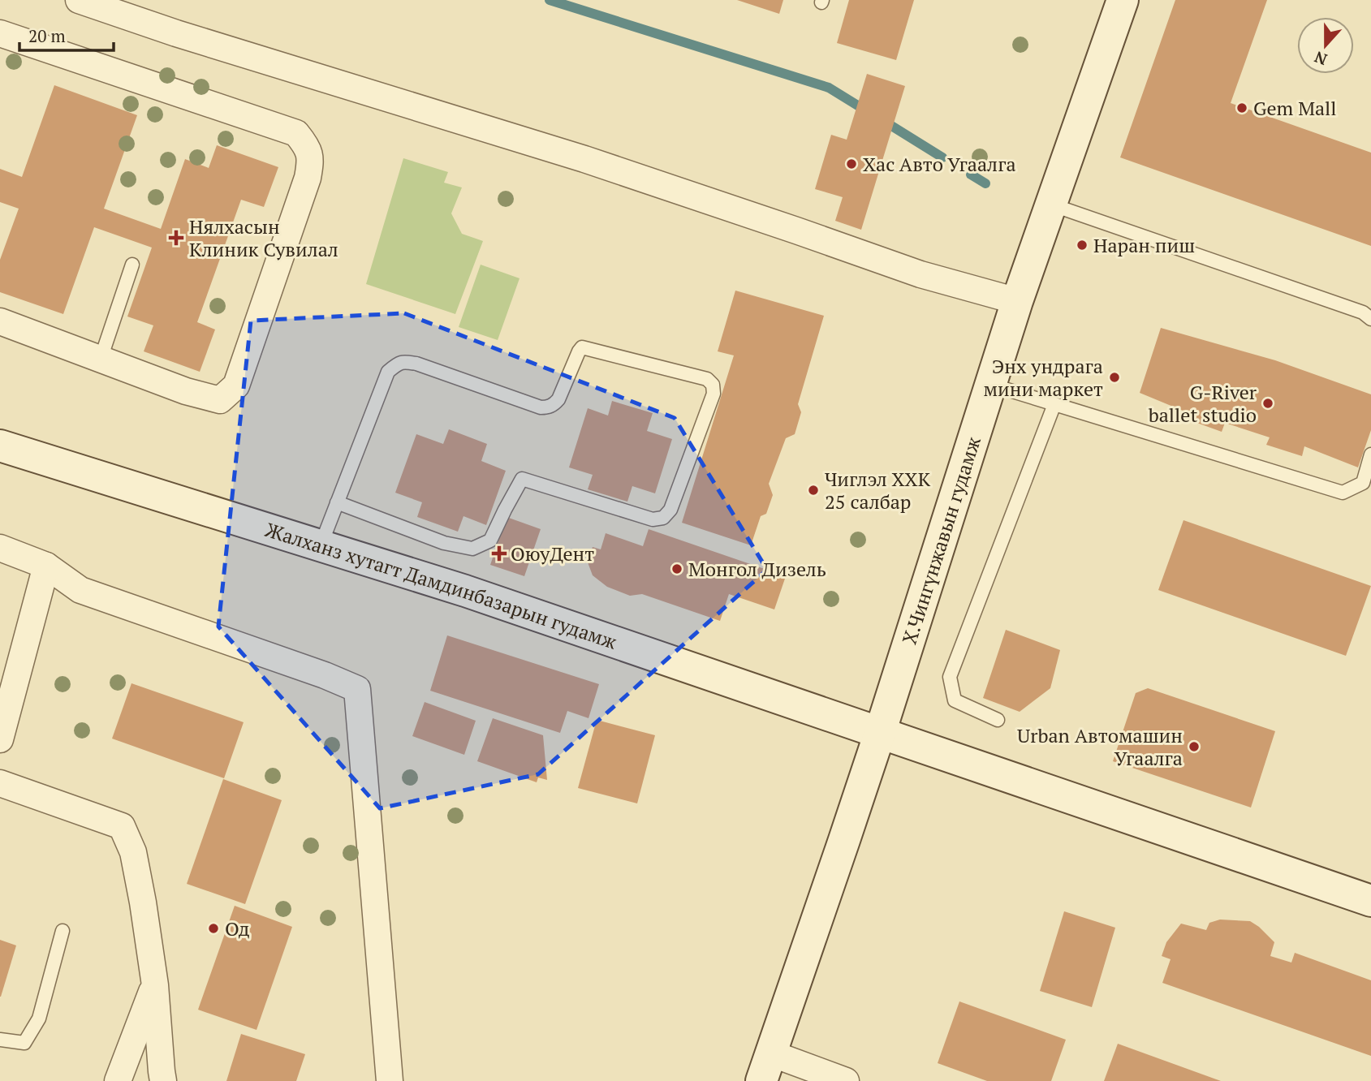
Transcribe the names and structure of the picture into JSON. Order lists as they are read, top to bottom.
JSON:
{
  "streets": {
    "main road": ["Х.Чингүнжавын гудамж", "Жалханз хутагт Дамдинбазарын гудамж"]
  },
  "crossings": [
    ["Х.Чингүнжавын гудамж", "Жалханз хутагт Дамдинбазарын гудамж"]
  ],
  "places": {
    "other": [
      "Gem Mall",
      "Хас Авто Угаалга",
      "Наран пиш",
      "Энх ундрага мини маркет",
      "G-River ballet studio",
      "Чиглэл ХХК 25 салбар",
      "Монгол Дизель",
      "Urban Автомашин Угаалга",
      "Од"
    ],
    "health": ["Нялхасын Клиник Сувилал", "ОюуДент"]
  },
  "scale_bar": "20 m",
  "north": "bottom"
}
